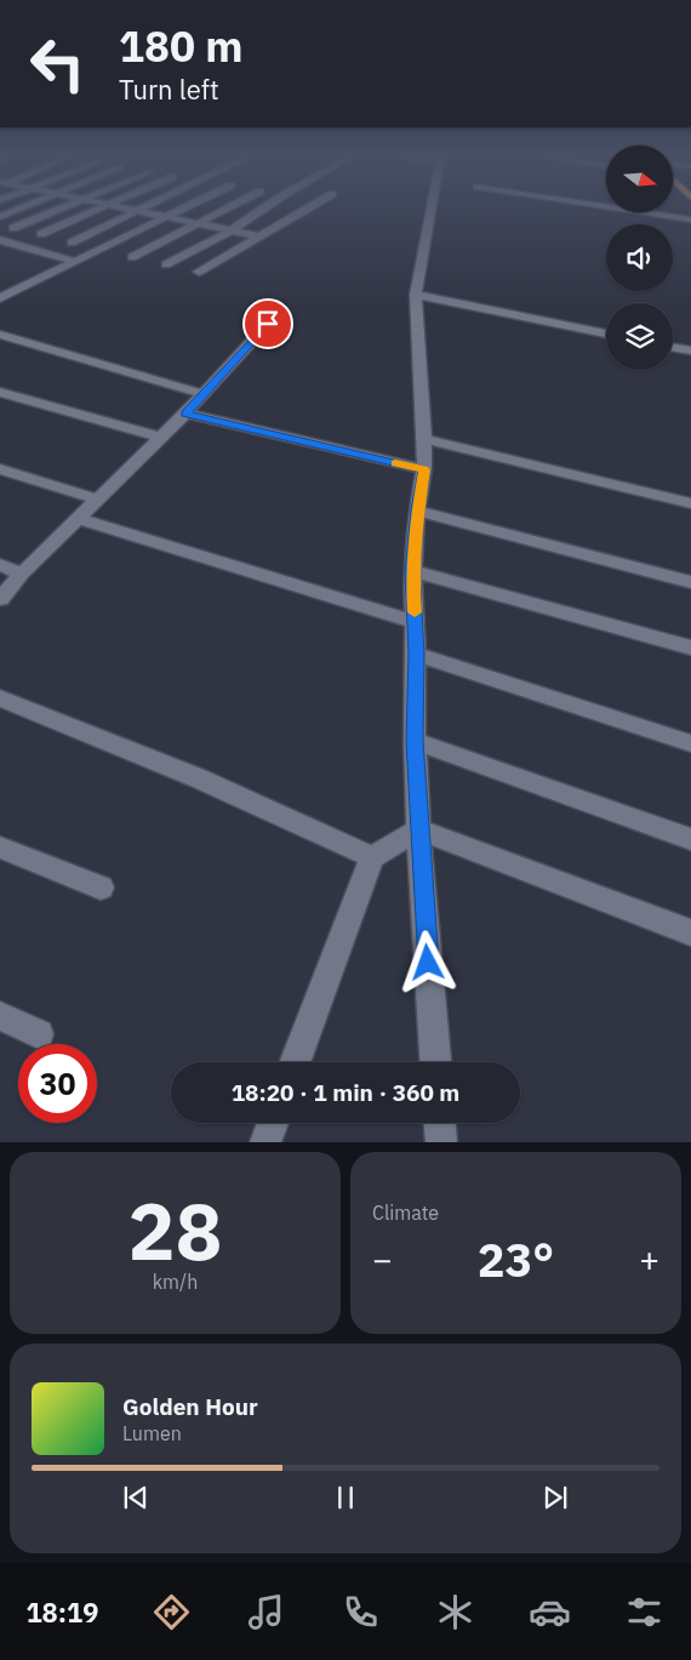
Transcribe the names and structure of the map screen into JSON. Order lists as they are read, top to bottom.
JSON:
{
  "north": "right",
  "page": {
    "turn": ["180 m", "Turn left"],
    "limit": "30",
    "trip": "18:20 · 1 min · 360 m",
    "tile": [
      ["28", "km/h"],
      "Climate"
    ],
    "heat": ["−", "23°", "+"],
    "song": ["Golden Hour", "Lumen"],
    "tabs": "18:19"
  }
}
